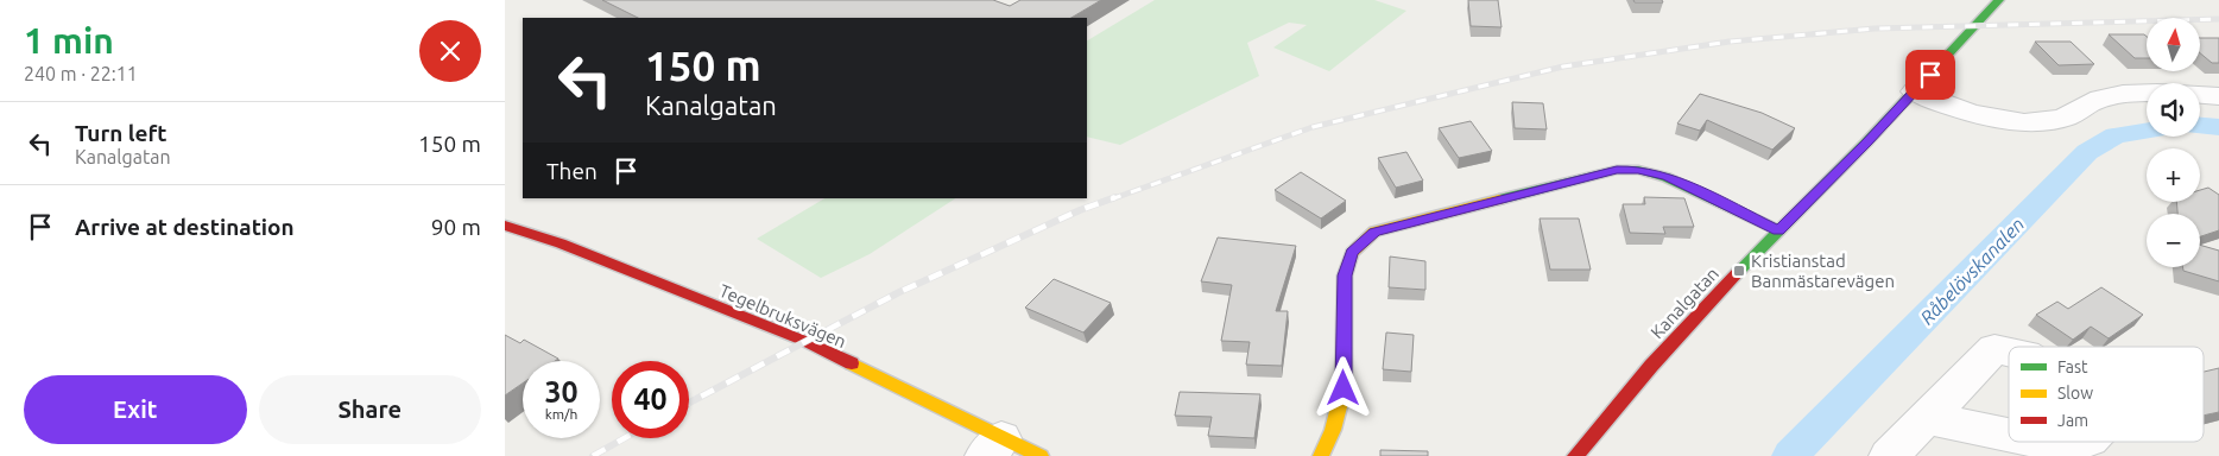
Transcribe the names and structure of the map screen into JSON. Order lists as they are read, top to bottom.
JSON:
{
  "streets": {
    "street": ["Kanalgatan", "Tegelbruksvägen"]
  },
  "water": ["Råbelövskanalen"],
  "places": {
    "transit": ["Kristianstad Banmästarevägen"]
  },
  "legend": ["Fast", "Slow", "Jam"],
  "north": "top",
  "page": {
    "heading": ["1 min", "240 m · 22:11"],
    "map_buttons": ["+", "−"],
    "turn": ["150 m", "Kanalgatan"],
    "list": [
      {
        "name": "Turn left",
        "note": "Kanalgatan",
        "value": "150 m"
      },
      {
        "name": "Arrive at destination",
        "value": "90 m"
      }
    ],
    "then": "Then",
    "speed": "30 km/h",
    "limit": "40",
    "buttons": ["Exit", "Share"]
  }
}
